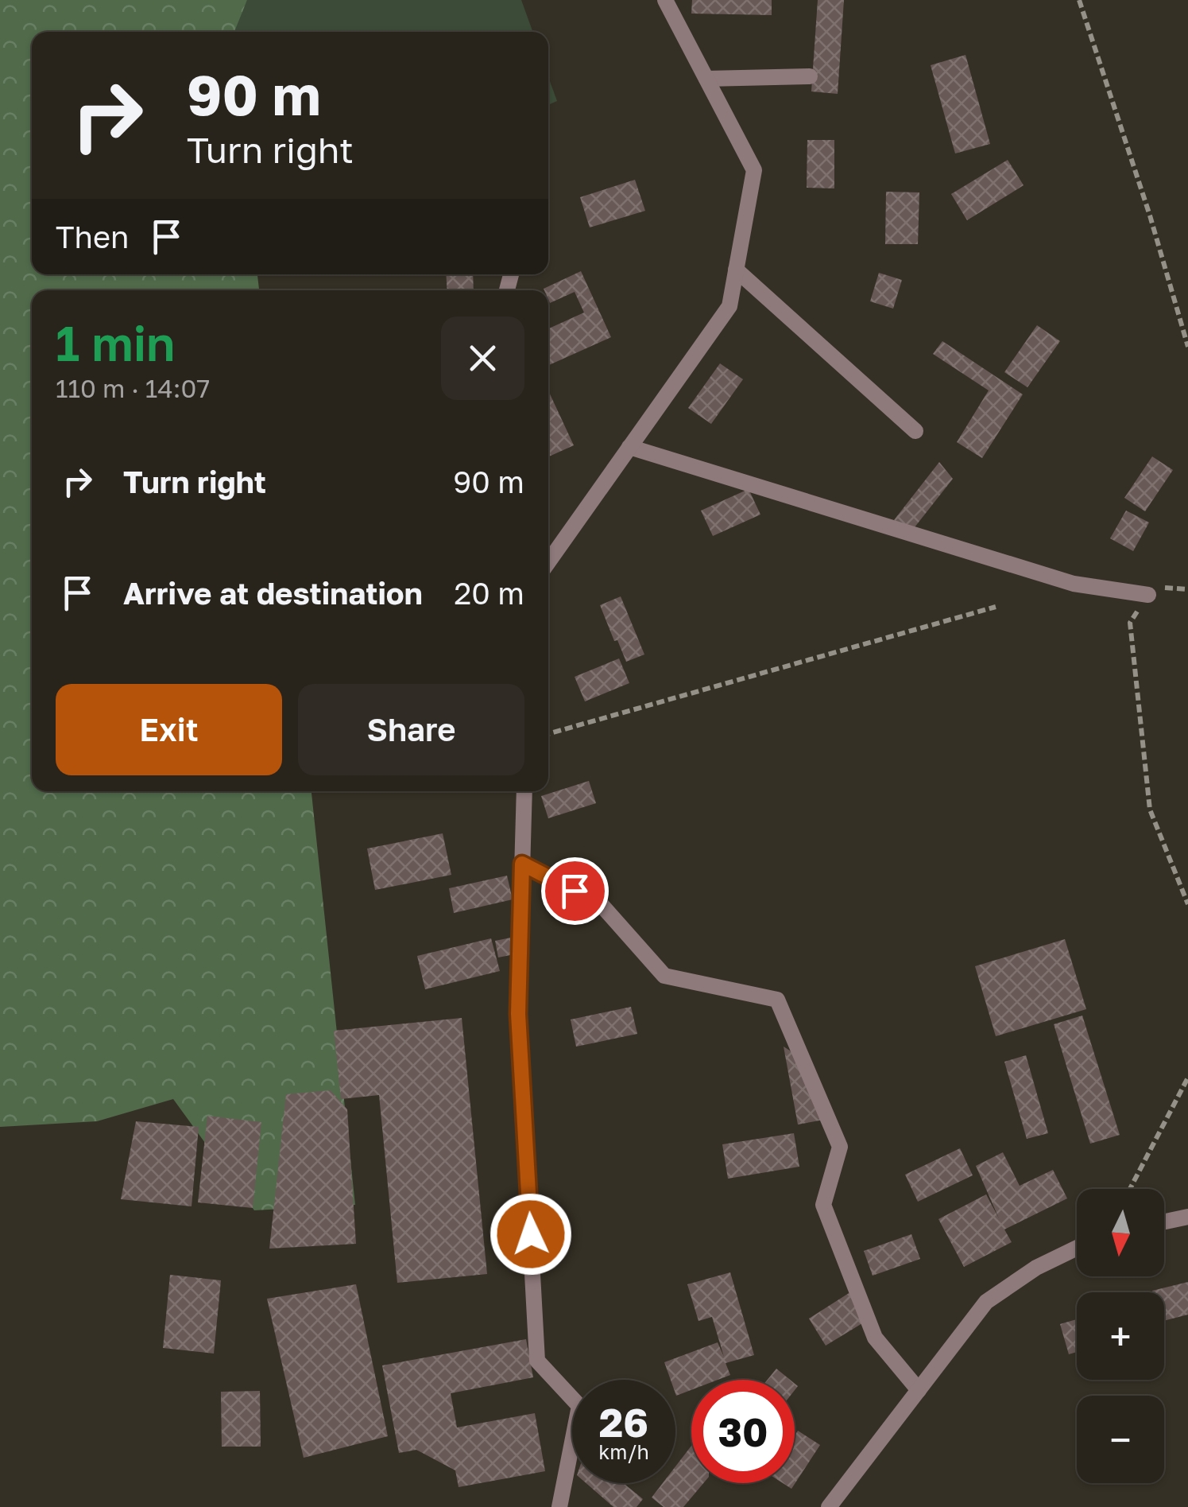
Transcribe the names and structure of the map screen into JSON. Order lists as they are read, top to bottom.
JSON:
{
  "north": "bottom",
  "page": {
    "turn": ["90 m", "Turn right"],
    "then": "Then",
    "heading": ["1 min", "110 m · 14:07"],
    "list": [
      {
        "name": "Turn right",
        "value": "90 m"
      },
      {
        "name": "Arrive at destination",
        "value": "20 m"
      }
    ],
    "buttons": ["Exit", "Share"],
    "map_buttons": ["+", "−"],
    "speed": "26 km/h",
    "limit": "30"
  }
}
